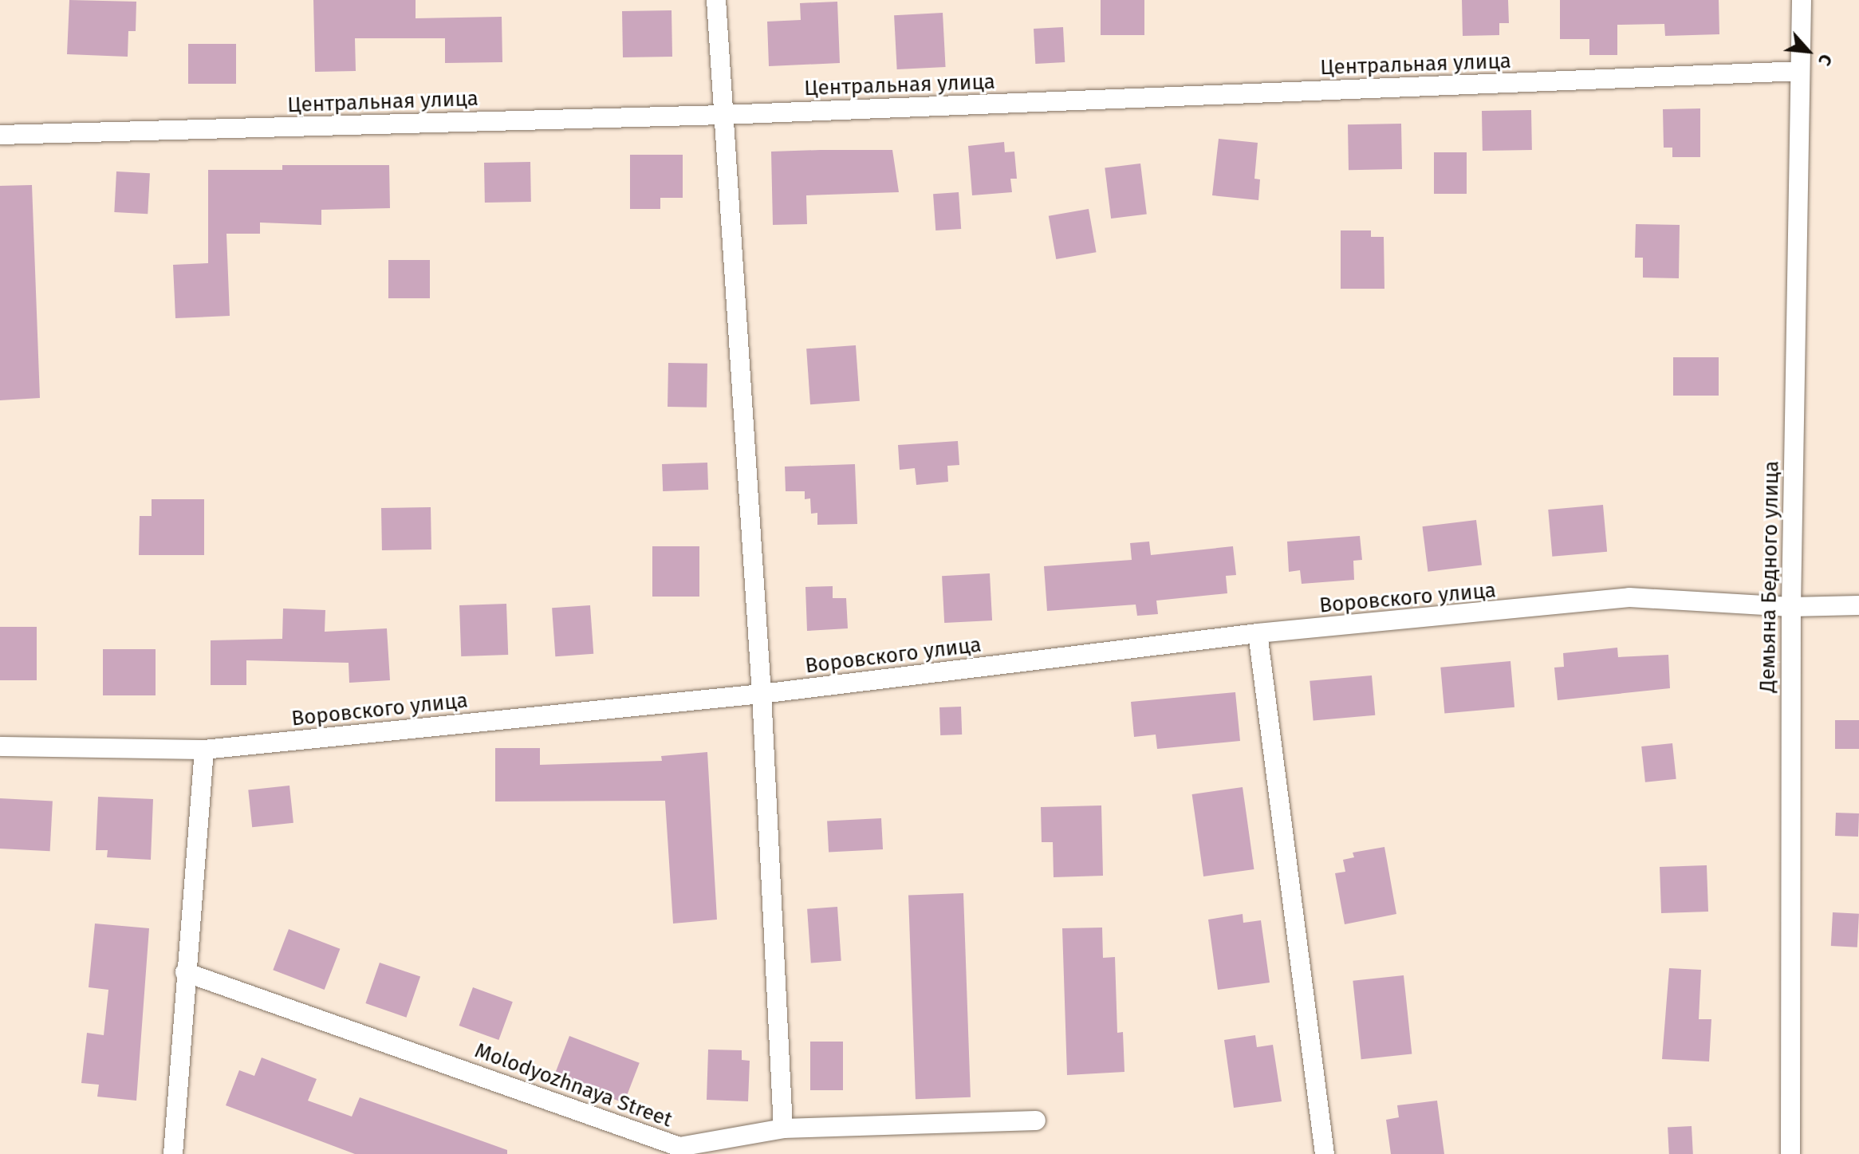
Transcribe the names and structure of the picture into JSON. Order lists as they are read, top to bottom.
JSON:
{
  "streets": {
    "street": [
      "Центральная улица",
      "Демьяна Бедного улица",
      "Воровского улица",
      "Molodyozhnaya Street"
    ]
  },
  "crossings": [
    ["Центральная улица", "Демьяна Бедного улица"],
    ["Демьяна Бедного улица", "Воровского улица"]
  ],
  "north": "bottom right"
}
